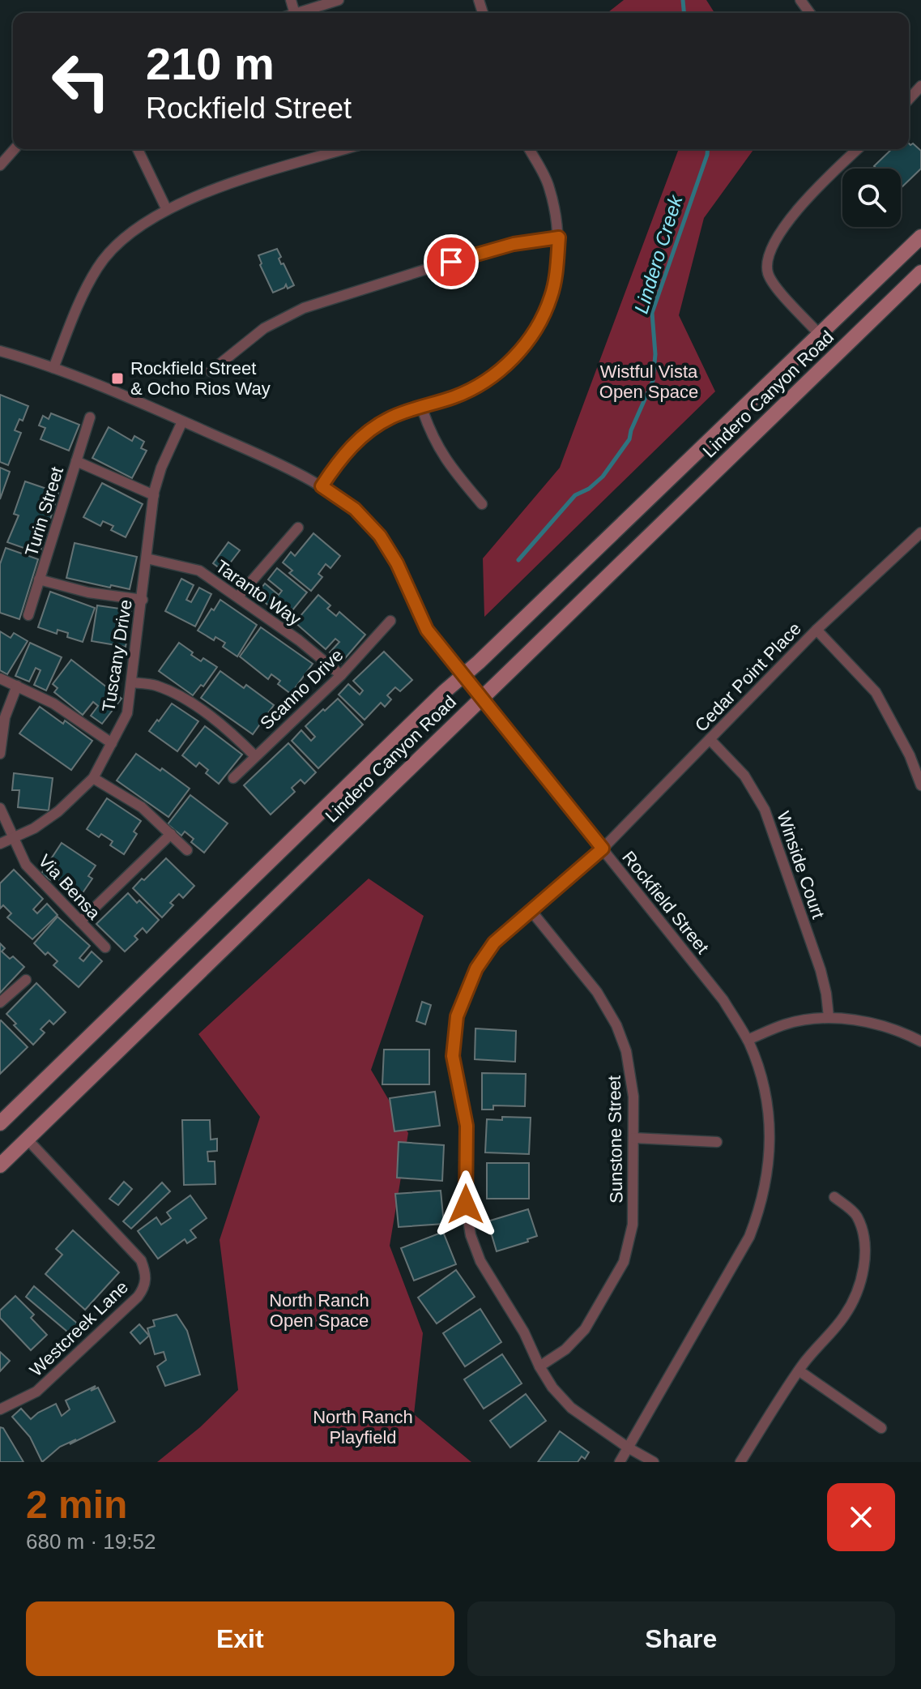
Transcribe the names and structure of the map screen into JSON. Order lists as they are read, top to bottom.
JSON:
{
  "streets": {
    "main road": ["Lindero Canyon Road"],
    "street": [
      "Turin Street",
      "Taranto Way",
      "Tuscany Drive",
      "Cedar Point Place",
      "Scanno Drive",
      "Winside Court",
      "Via Bensa",
      "Rockfield Street",
      "Sunstone Street",
      "Westcreek Lane"
    ]
  },
  "crossings": [
    ["Lindero Canyon Road", "Rockfield Street"],
    ["Lindero Canyon Road", "Westcreek Lane"],
    ["Taranto Way", "Tuscany Drive"],
    ["Taranto Way", "Scanno Drive"],
    ["Tuscany Drive", "Via Bensa"],
    ["Tuscany Drive", "Rockfield Street"],
    ["Cedar Point Place", "Winside Court"],
    ["Cedar Point Place", "Rockfield Street"],
    ["Cedar Point Place", "Sunstone Street"]
  ],
  "water": ["Lindero Creek"],
  "parks": ["Wistful Vista Open Space", "North Ranch Open Space", "North Ranch Playfield"],
  "places": {
    "transit": ["Rockfield Street & Ocho Rios Way"]
  },
  "page": {
    "turn": ["210 m", "Rockfield Street"],
    "heading": ["2 min", "680 m · 19:52"],
    "buttons": ["Exit", "Share"]
  }
}
